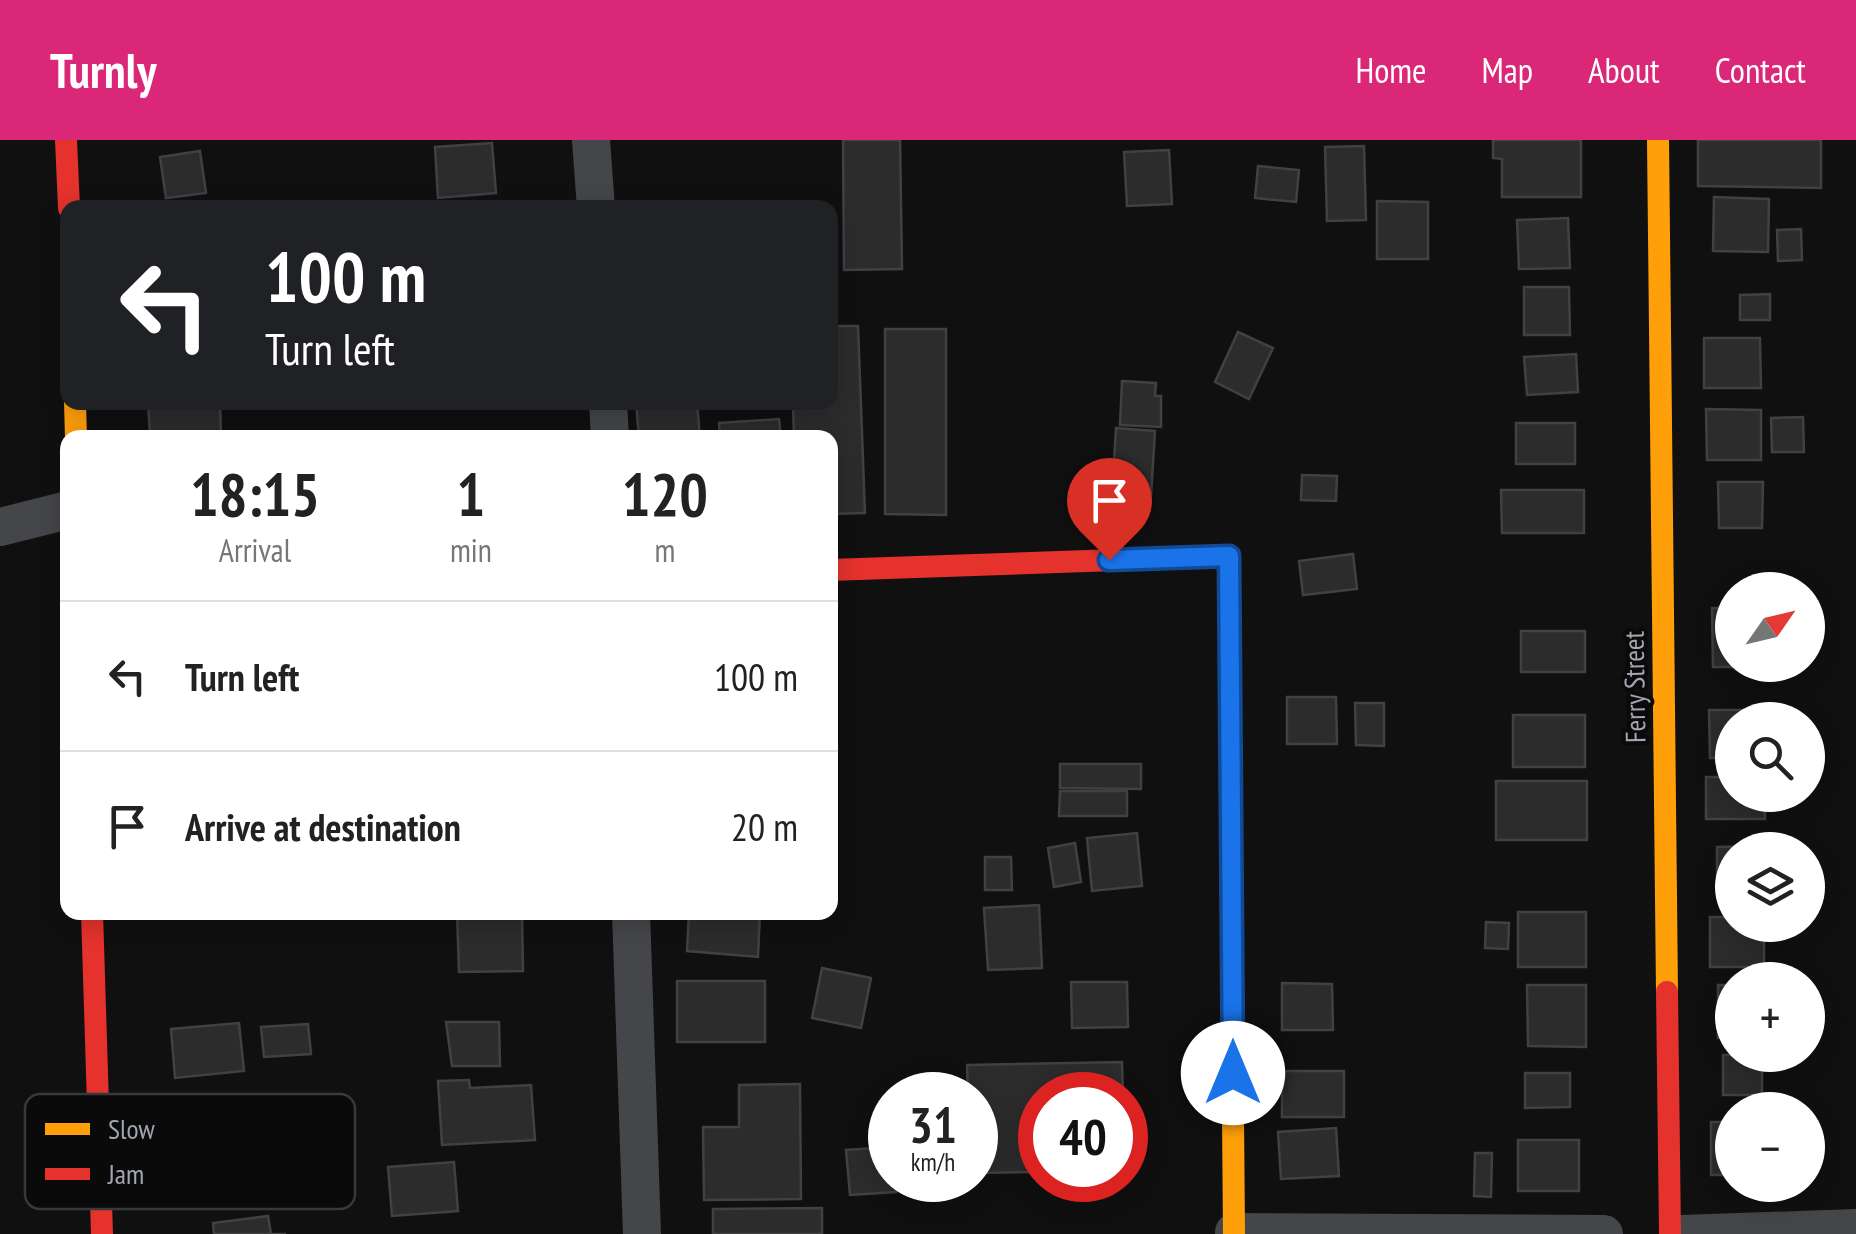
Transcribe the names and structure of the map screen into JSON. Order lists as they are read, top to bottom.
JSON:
{
  "streets": {
    "street": ["Ferry Street"]
  },
  "legend": ["Slow", "Jam"],
  "north": "top right",
  "page": {
    "header": "Turnly",
    "nav": [
      "Home",
      "Map",
      "About",
      "Contact"
    ],
    "turn": ["100 m", "Turn left"],
    "eta": [
      "18:15",
      "Arrival",
      "1",
      "min",
      "120",
      "m"
    ],
    "map_buttons": ["+", "−"],
    "list": [
      {
        "name": "Turn left",
        "value": "100 m"
      },
      {
        "name": "Arrive at destination",
        "value": "20 m"
      }
    ],
    "speed": "31 km/h",
    "limit": "40"
  }
}
